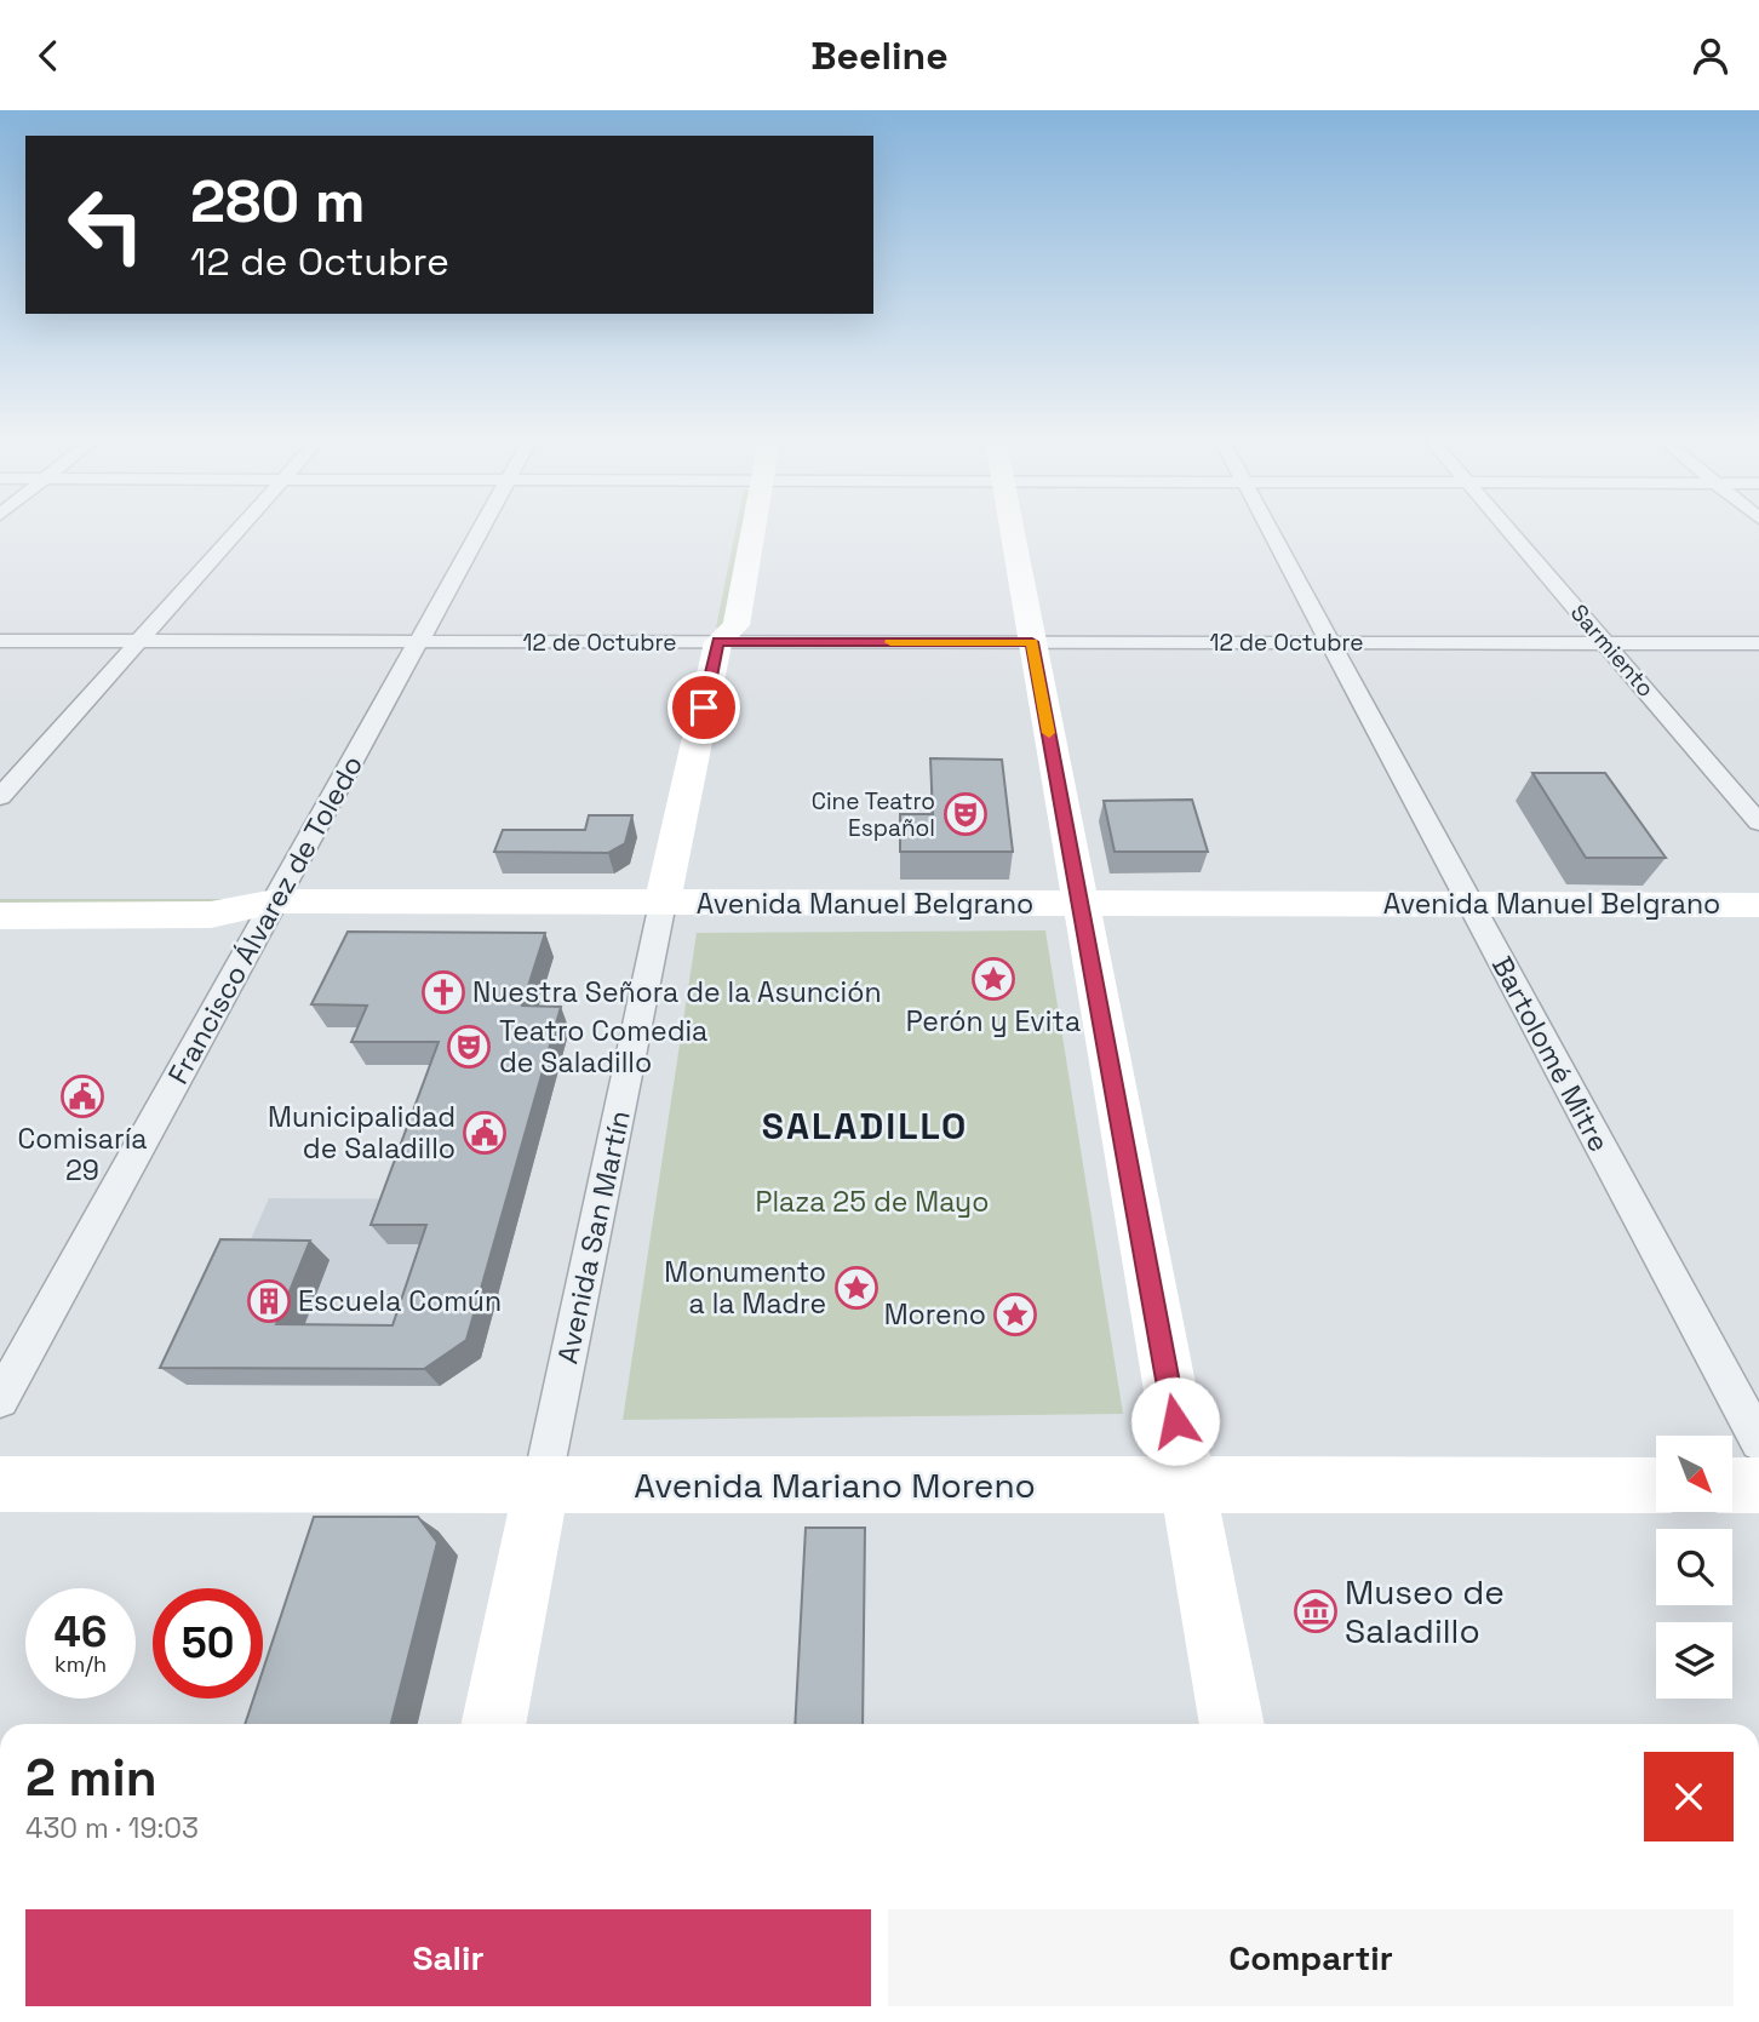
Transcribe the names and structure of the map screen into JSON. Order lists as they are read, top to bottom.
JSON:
{
  "streets": {
    "main road": ["Avenida Manuel Belgrano", "Avenida San Martín", "Avenida Mariano Moreno"],
    "street": [
      "12 de Octubre",
      "Sarmiento",
      "Francisco Álvarez de Toledo",
      "Bartolomé Mitre"
    ]
  },
  "crossings": [
    ["12 de Octubre", "Sarmiento"],
    ["12 de Octubre", "Francisco Álvarez de Toledo"],
    ["12 de Octubre", "Bartolomé Mitre"],
    ["12 de Octubre", "Avenida San Martín"],
    ["Avenida Manuel Belgrano", "Francisco Álvarez de Toledo"],
    ["Avenida Manuel Belgrano", "Bartolomé Mitre"],
    ["Avenida Manuel Belgrano", "Avenida San Martín"],
    ["Avenida San Martín", "Avenida Mariano Moreno"]
  ],
  "districts": ["SALADILLO"],
  "parks": ["Plaza 25 de Mayo"],
  "places": {
    "theatre": ["Cine Teatro Español", "Teatro Comedia de Saladillo"],
    "place": ["Perón y Evita", "Monumento a la Madre", "Moreno"],
    "church": ["Nuestra Señora de la Asunción"],
    "public building": ["Comisaría 29", "Municipalidad de Saladillo"],
    "building": ["Escuela Común"],
    "museum": ["Museo de Saladillo"]
  },
  "north": "bottom right",
  "page": {
    "header": "Beeline",
    "turn": ["280 m", "12 de Octubre"],
    "speed": "46 km/h",
    "limit": "50",
    "heading": ["2 min", "430 m · 19:03"],
    "buttons": ["Salir", "Compartir"]
  }
}
